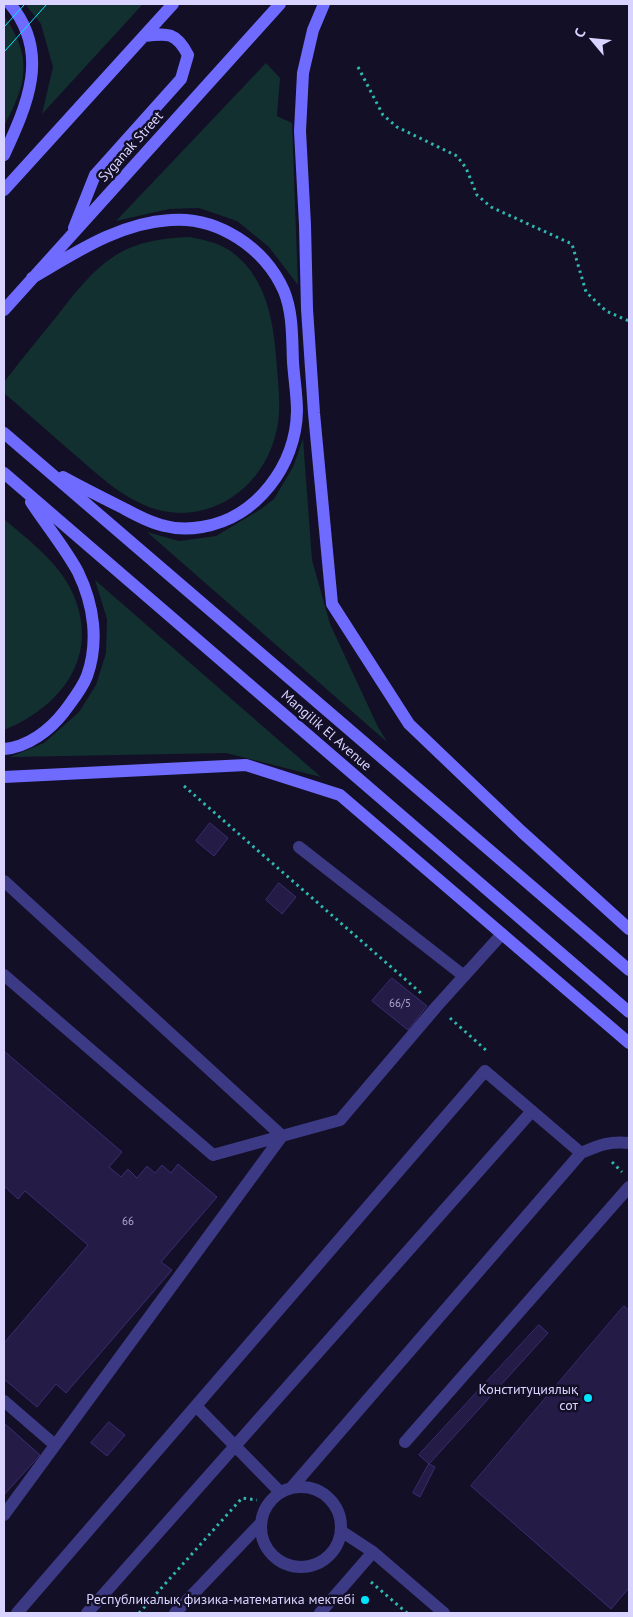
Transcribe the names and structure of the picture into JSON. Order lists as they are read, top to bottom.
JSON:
{
  "streets": {
    "main road": ["Syganak Street", "Mangilik El Avenue"]
  },
  "places": ["Конституциялық сот", "Республикалық физика-математика мектебі"],
  "house_numbers": ["66/5", "66"],
  "north": "top left"
}
